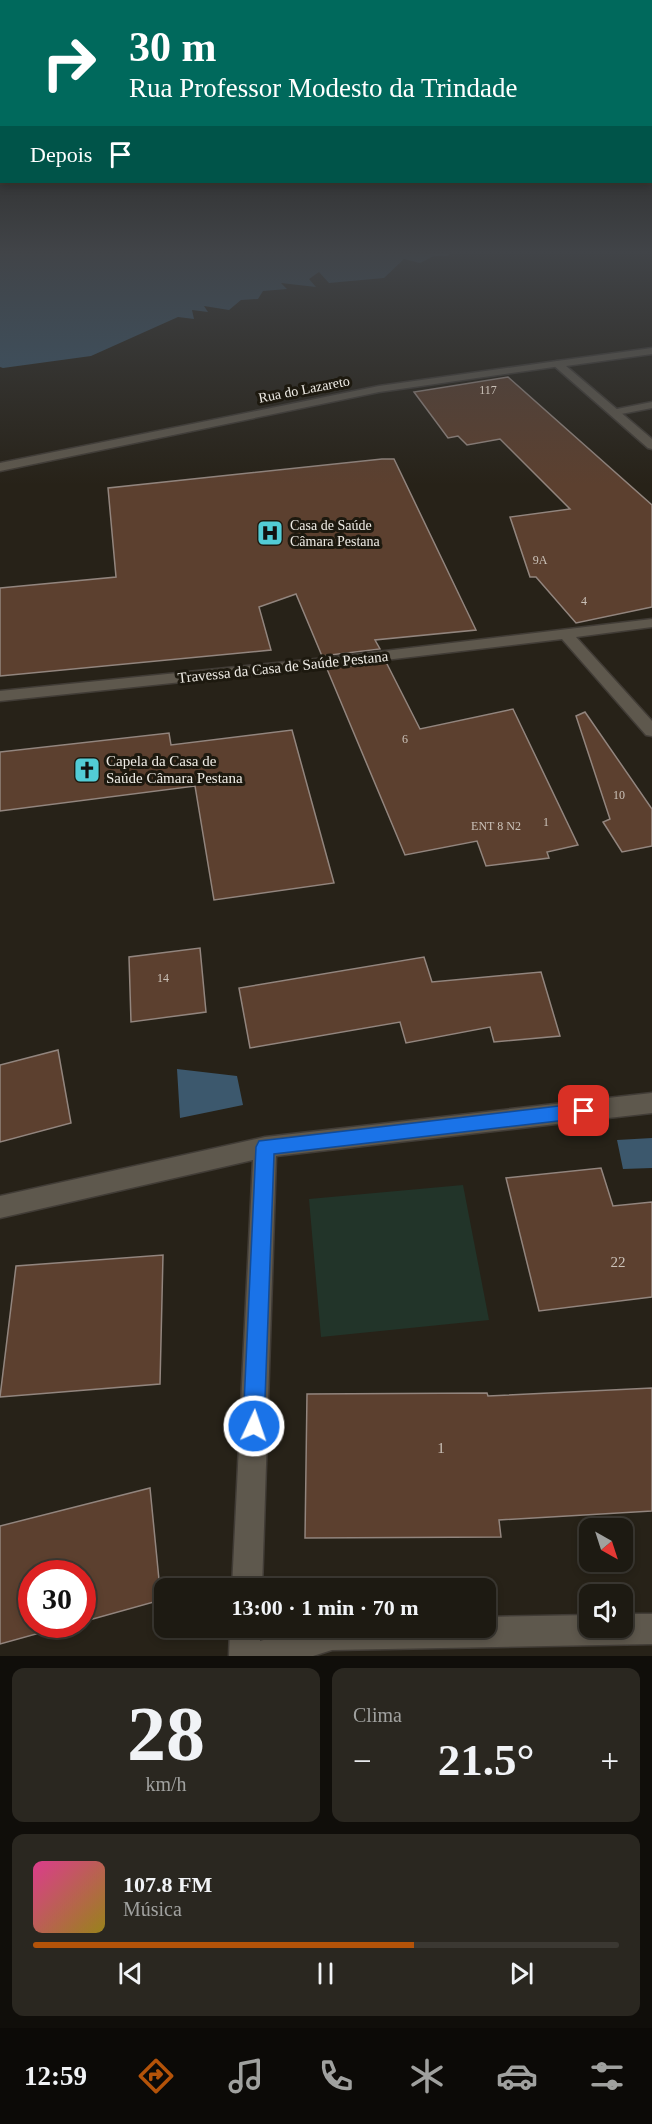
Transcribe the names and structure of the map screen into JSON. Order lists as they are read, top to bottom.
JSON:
{
  "streets": {
    "street": ["Rua do Lazareto", "Travessa da Casa de Saúde Pestana"]
  },
  "places": {
    "hospital": ["Casa de Saúde Câmara Pestana"],
    "church": ["Capela da Casa de Saúde Câmara Pestana"]
  },
  "house_numbers": [
    "117",
    "9A",
    "4",
    "6",
    "10",
    "1",
    "ENT 8 N2",
    "14",
    "22",
    "1"
  ],
  "north": "bottom right",
  "page": {
    "turn": ["30 m", "Rua Professor Modesto da Trindade"],
    "then": "Depois",
    "limit": "30",
    "trip": "13:00 · 1 min · 70 m",
    "tile": [
      ["28", "km/h"],
      "Clima"
    ],
    "heat": ["−", "21.5°", "+"],
    "song": ["107.8 FM", "Música"],
    "tabs": "12:59"
  }
}
